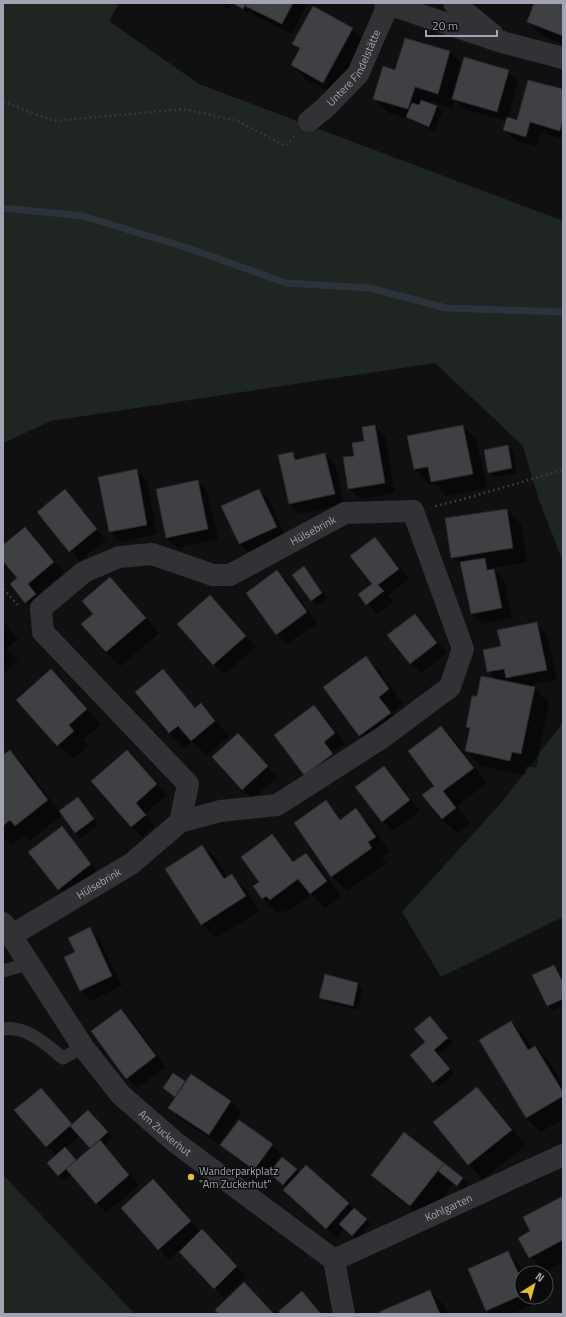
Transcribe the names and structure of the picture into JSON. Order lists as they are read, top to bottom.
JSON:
{
  "streets": {
    "street": [
      "Untere Findelstätte",
      "Hülsebrink",
      "Am Zuckerhut",
      "Kohlgarten"
    ]
  },
  "crossings": [
    ["Hülsebrink", "Am Zuckerhut"],
    ["Am Zuckerhut", "Kohlgarten"]
  ],
  "places": ["Wanderparkplatz \"Am Zuckerhut\""],
  "scale_bar": "20 m",
  "north": "top right"
}
